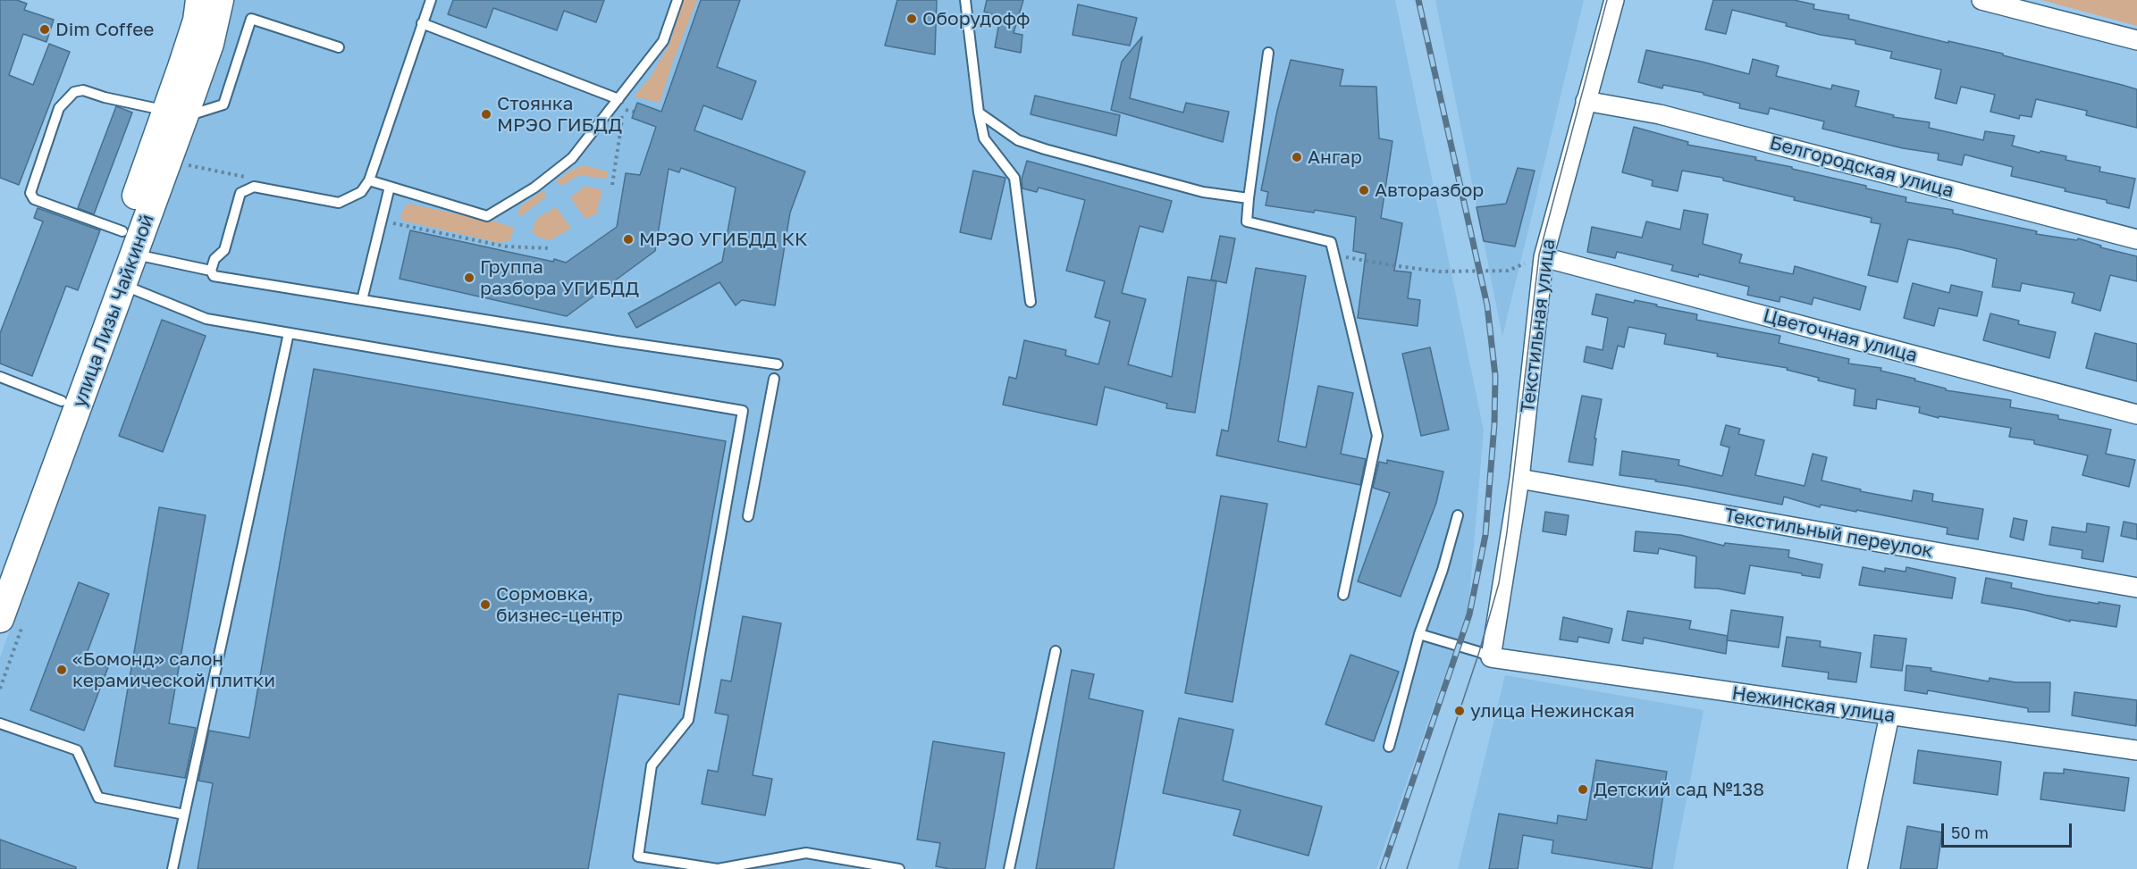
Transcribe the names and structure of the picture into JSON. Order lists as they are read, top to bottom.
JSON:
{
  "streets": {
    "main road": ["улица Лизы Чайкиной"],
    "street": [
      "Белгородская улица",
      "Текстильная улица",
      "Цветочная улица",
      "Текстильный переулок",
      "Нежинская улица"
    ]
  },
  "crossings": [
    ["Белгородская улица", "Текстильная улица"],
    ["Текстильная улица", "Цветочная улица"],
    ["Текстильная улица", "Текстильный переулок"],
    ["Текстильная улица", "Нежинская улица"]
  ],
  "places": [
    "Оборудофф",
    "Dim Coffee",
    "Стоянка МРЭО ГИБДД",
    "Ангар",
    "Авторазбор",
    "МРЭО УГИБДД КК",
    "Группа разбора УГИБДД",
    "Сормовка, бизнес-центр",
    "«Бомонд» салон керамической плитки",
    "улица Нежинская",
    "Детский сад №138"
  ],
  "scale_bar": "50 m"
}
